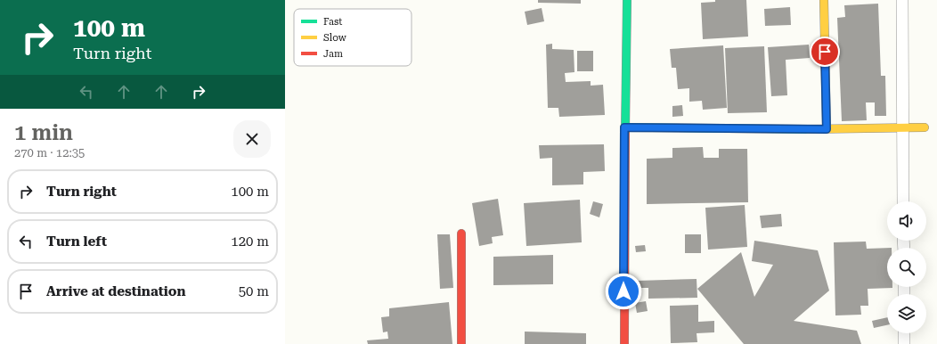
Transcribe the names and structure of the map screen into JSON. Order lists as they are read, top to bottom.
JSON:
{
  "legend": ["Fast", "Slow", "Jam"],
  "page": {
    "turn": ["100 m", "Turn right"],
    "heading": ["1 min", "270 m · 12:35"],
    "list": [
      {
        "name": "Turn right",
        "value": "100 m"
      },
      {
        "name": "Turn left",
        "value": "120 m"
      },
      {
        "name": "Arrive at destination",
        "value": "50 m"
      }
    ]
  }
}
